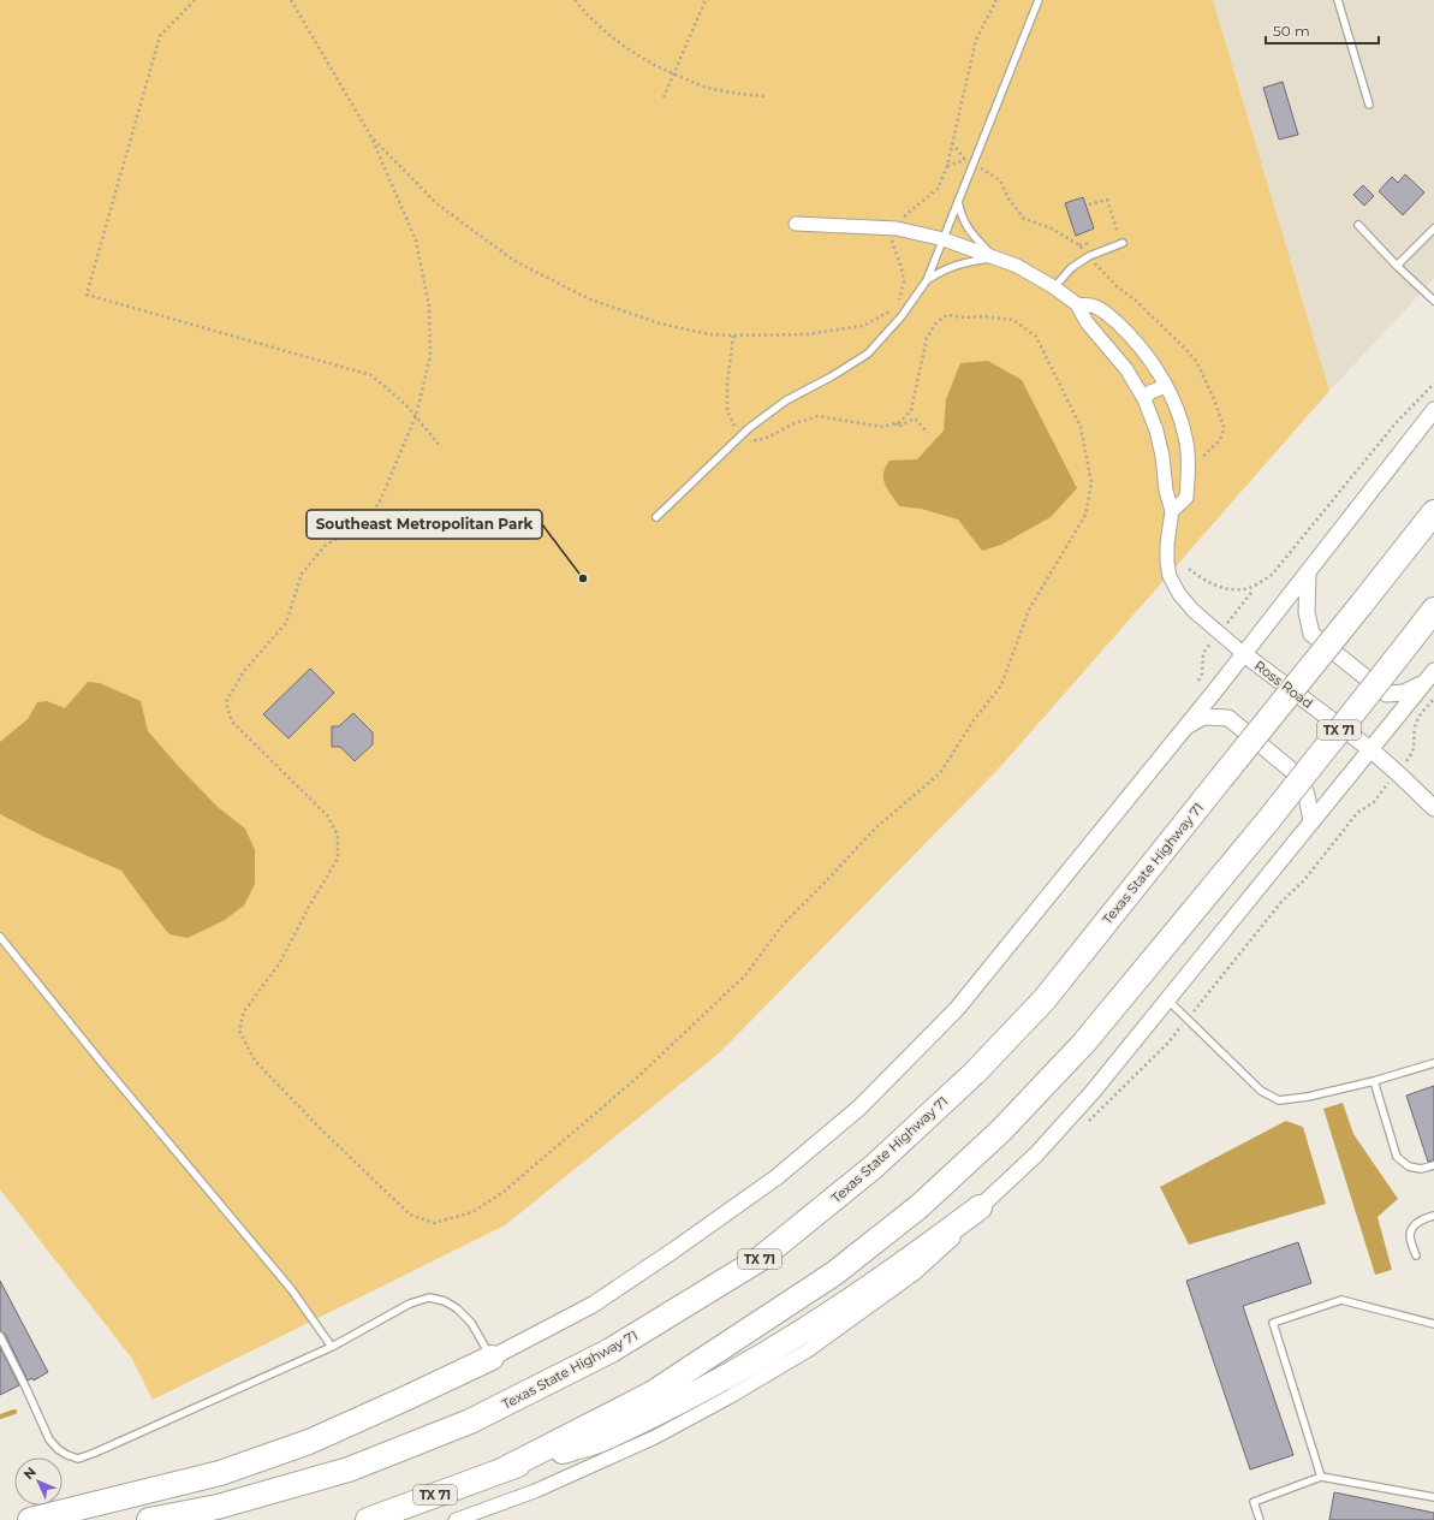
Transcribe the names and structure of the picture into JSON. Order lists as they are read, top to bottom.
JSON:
{
  "streets": {
    "highway": ["TX 71", "Texas State Highway 71"],
    "street": ["Ross Road"]
  },
  "places": ["Southeast Metropolitan Park"],
  "scale_bar": "50 m",
  "north": "top left"
}
